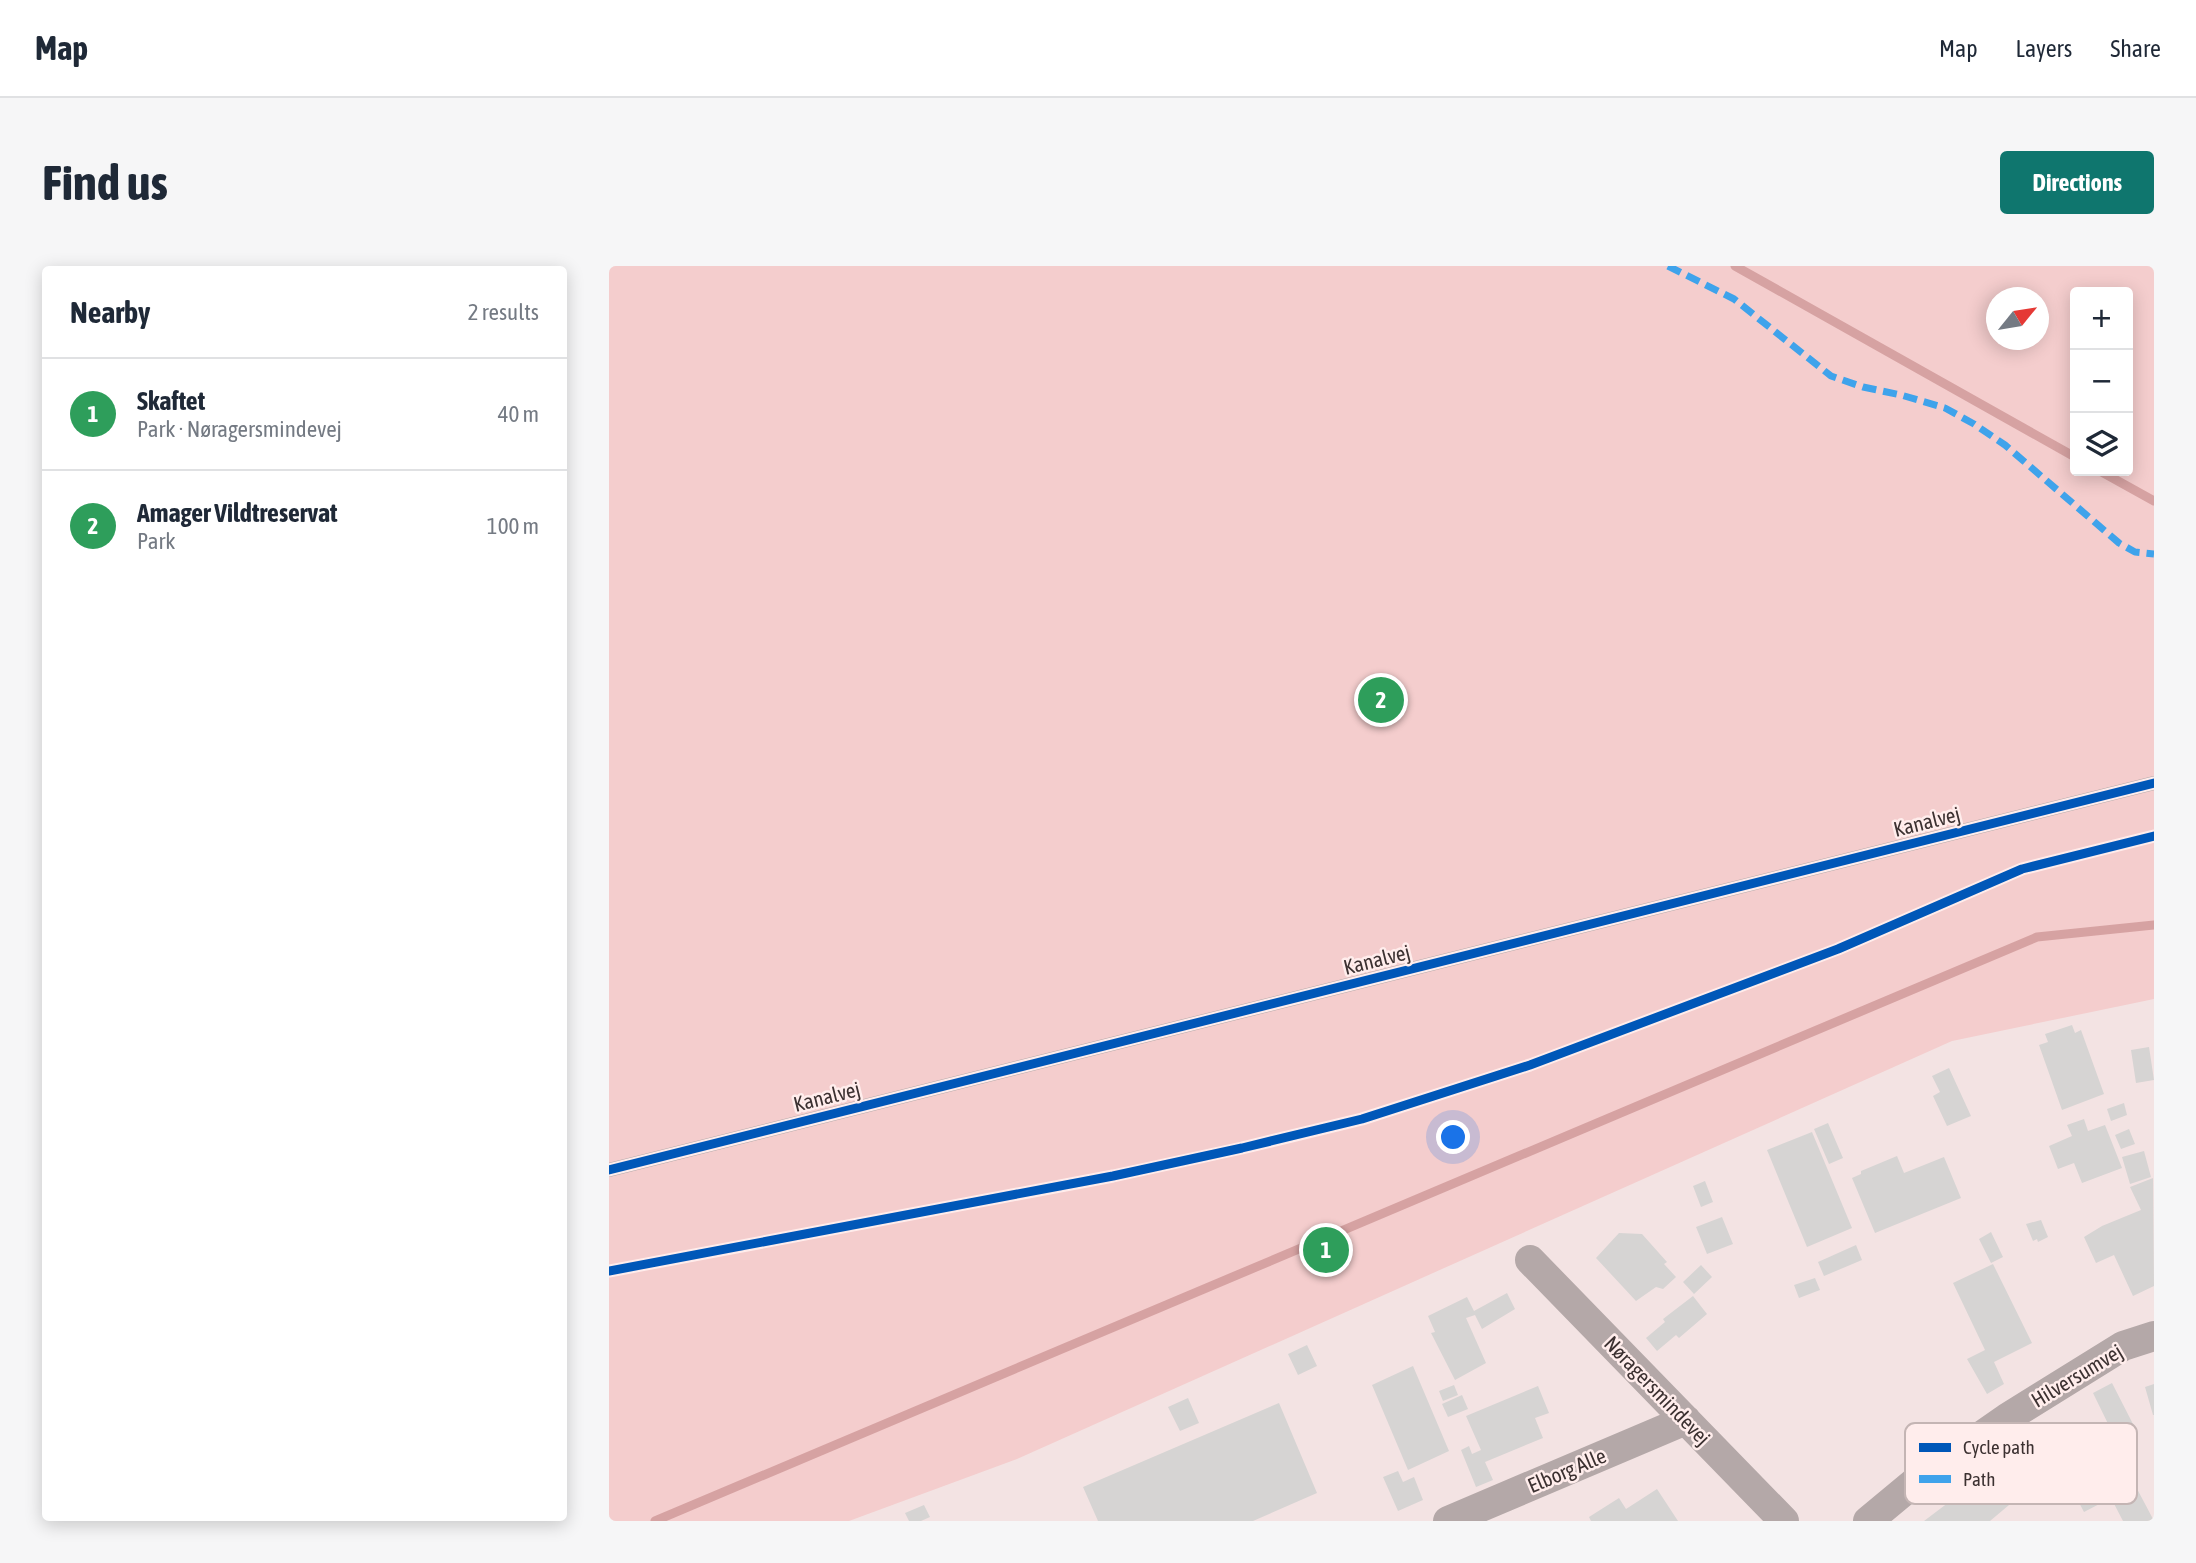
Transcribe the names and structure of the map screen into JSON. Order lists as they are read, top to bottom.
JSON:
{
  "streets": {
    "street": ["Hilversumvej", "Nøragersmindevej", "Elborg Alle"],
    "lane": ["Kanalvej"]
  },
  "crossings": [
    ["Nøragersmindevej", "Elborg Alle"]
  ],
  "legend": ["Cycle path", "Path"],
  "north": "top right",
  "page": {
    "header": "Map",
    "nav": ["Map", "Layers", "Share"],
    "buttons": "Directions",
    "title": "Find us",
    "heading": ["Nearby", "2 results"],
    "map_buttons": ["+", "−"],
    "list": [
      {
        "mark": "1",
        "name": "Skaftet",
        "note": "Park · Nøragersmindevej",
        "value": "40 m"
      },
      {
        "mark": "2",
        "name": "Amager Vildtreservat",
        "note": "Park",
        "value": "100 m"
      }
    ],
    "pins": ["2", "1"]
  }
}
